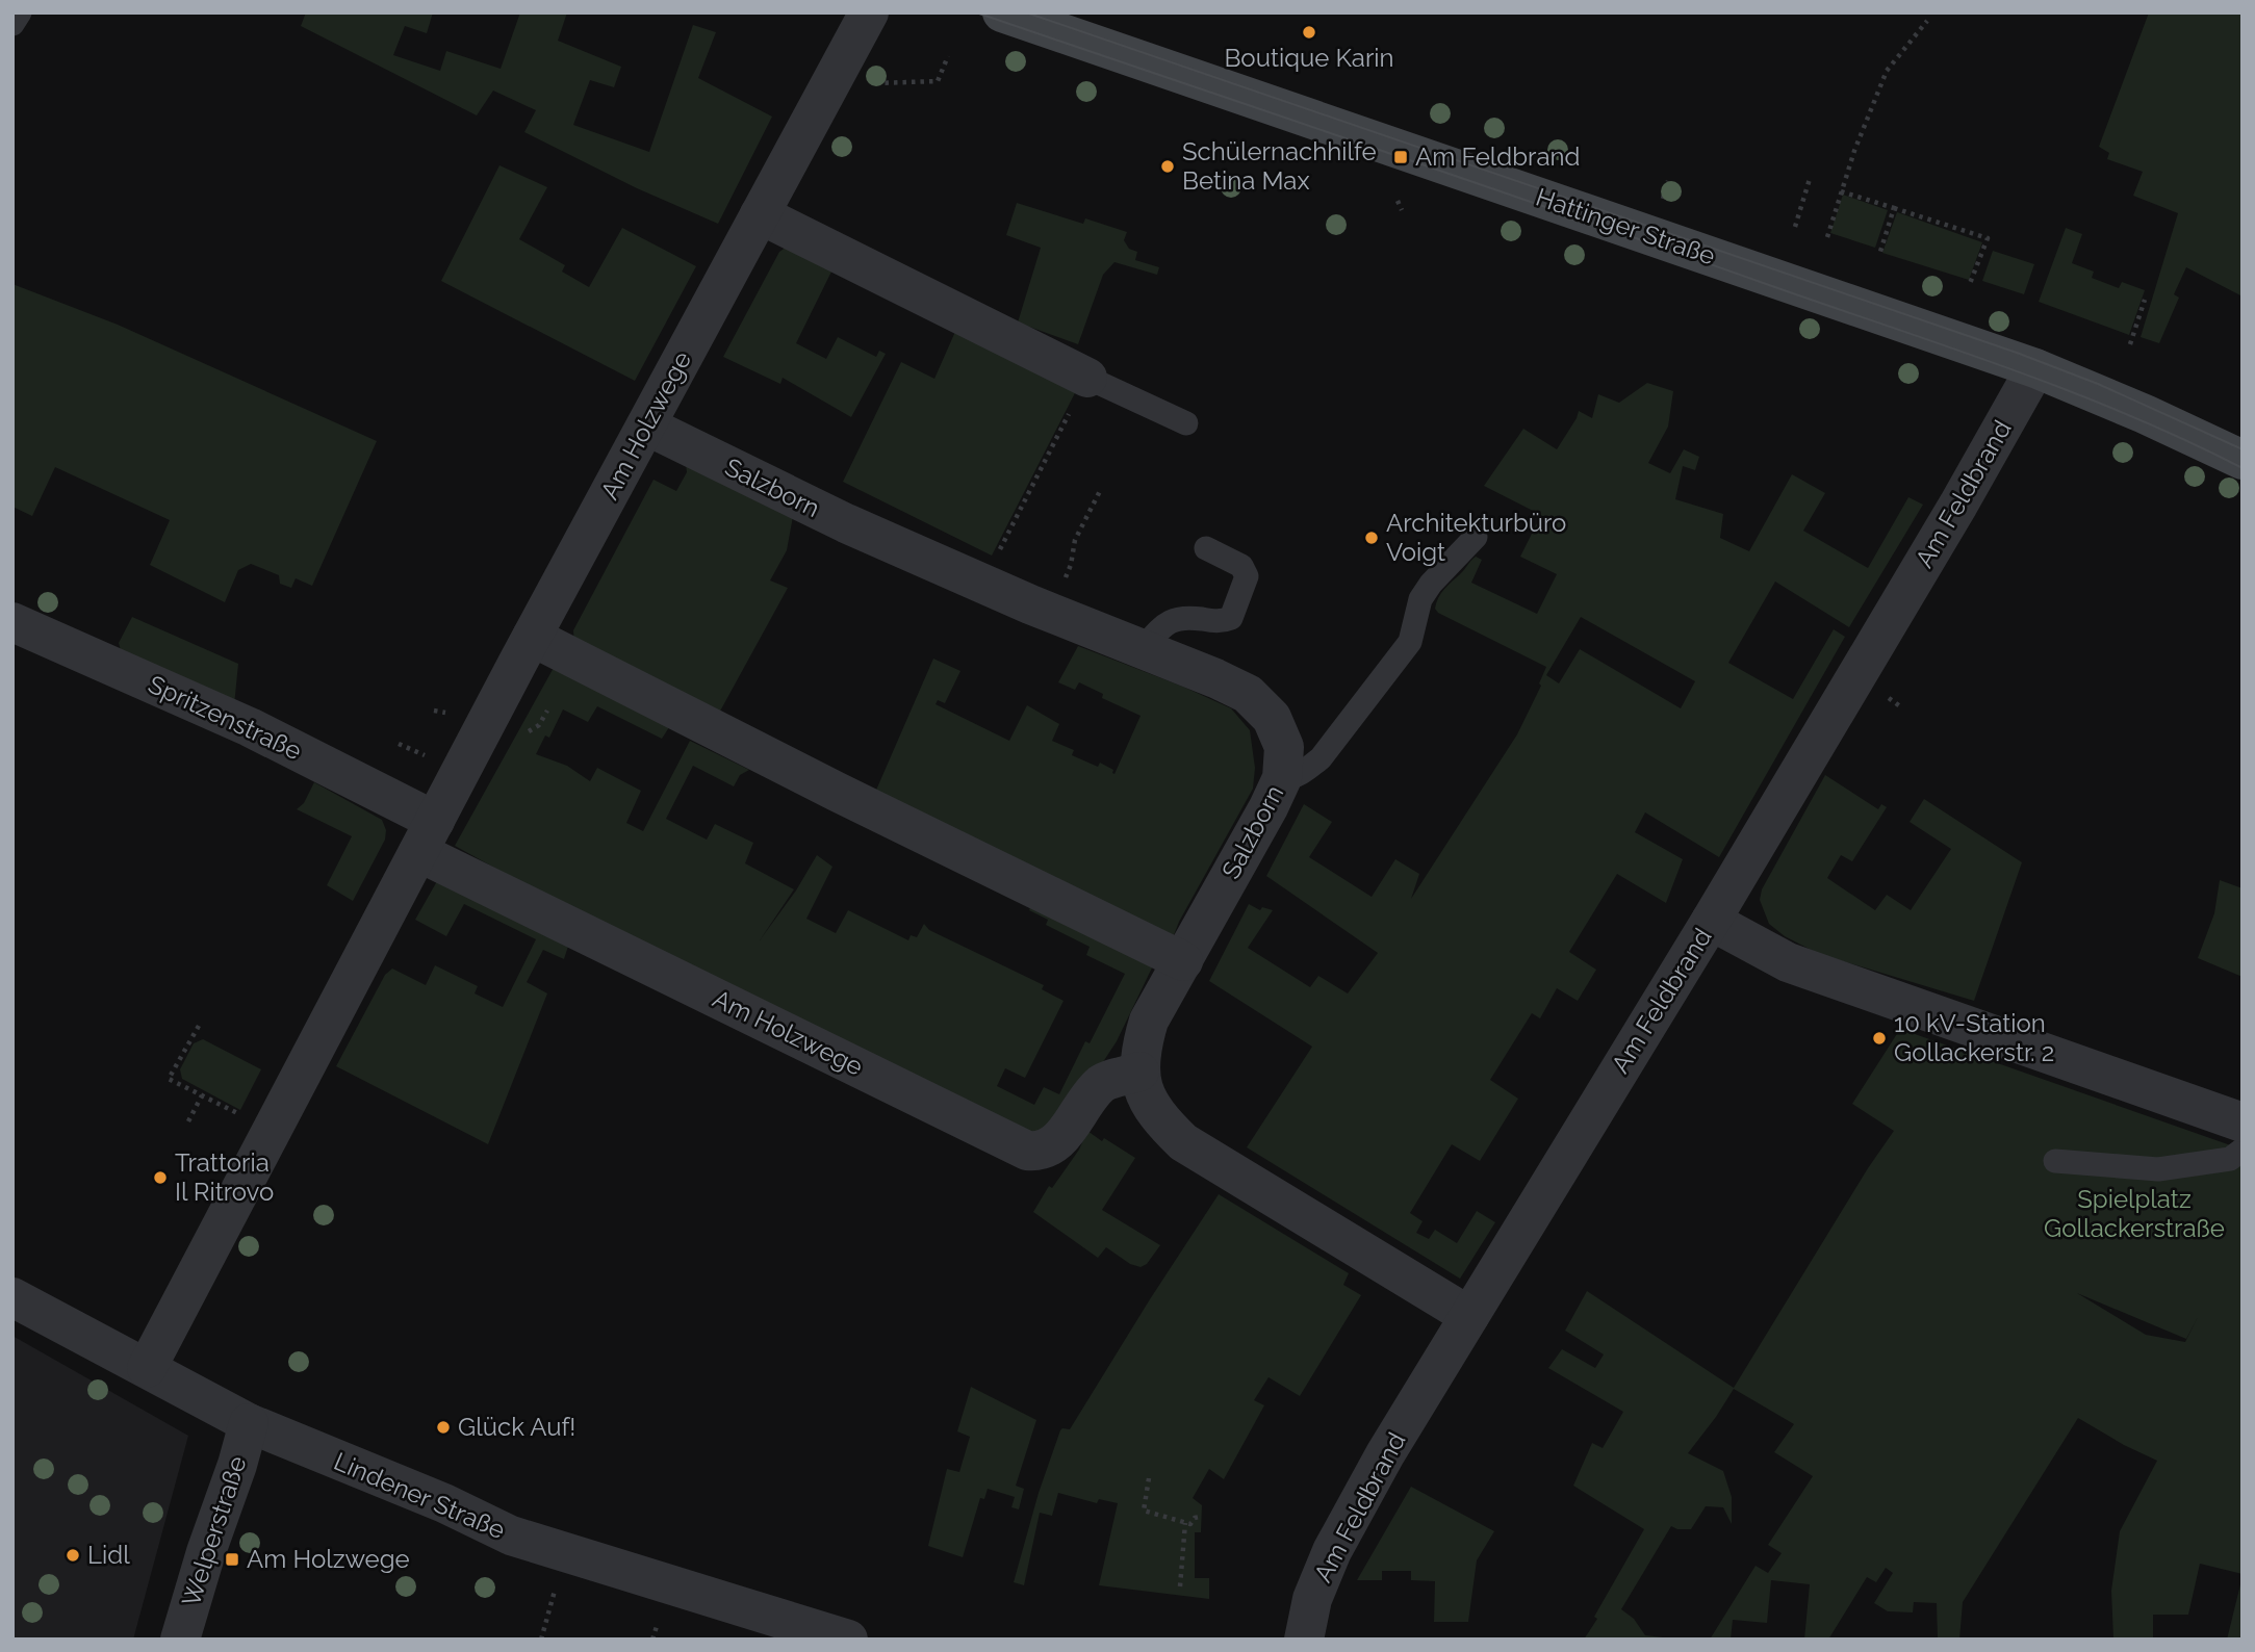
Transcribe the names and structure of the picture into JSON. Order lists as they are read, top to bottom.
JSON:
{
  "streets": {
    "street": [
      "Hattinger Straße",
      "Am Holzwege",
      "Salzborn",
      "Am Feldbrand",
      "Spritzenstraße",
      "Lindener Straße",
      "Welperstraße"
    ]
  },
  "crossings": [
    ["Hattinger Straße", "Am Feldbrand"],
    ["Am Holzwege", "Salzborn"],
    ["Am Holzwege", "Spritzenstraße"],
    ["Am Holzwege", "Lindener Straße"],
    ["Salzborn", "Am Feldbrand"],
    ["Lindener Straße", "Welperstraße"]
  ],
  "parks": ["Spielplatz Gollackerstraße"],
  "places": {
    "other": [
      "Boutique Karin",
      "Schülernachhilfe Betina Max",
      "Architekturbüro Voigt",
      "10 kV-Station Gollackerstr. 2",
      "Trattoria Il Ritrovo",
      "Glück Auf!",
      "Lidl"
    ],
    "transit": ["Am Feldbrand", "Am Holzwege"]
  }
}
